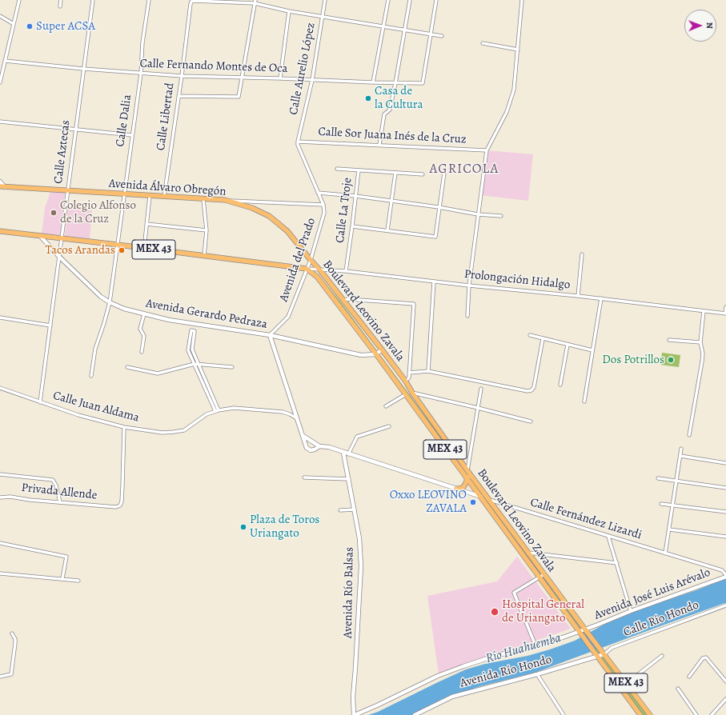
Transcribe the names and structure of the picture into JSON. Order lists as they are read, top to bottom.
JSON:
{
  "streets": {
    "main road": ["Avenida Álvaro Obregón", "MEX 43", "Boulevard Leovino Zavala"],
    "street": [
      "Calle Fernando Montes de Oca",
      "Calle Aurelio López",
      "Calle Libertad",
      "Calle Dalia",
      "Calle Sor Juana Inés de la Cruz",
      "Calle Aztecas",
      "Calle La Troje",
      "Avenida del Prado",
      "Prolongación Hidalgo",
      "Avenida Gerardo Pedraza",
      "Calle Juan Aldama",
      "Privada Allende",
      "Calle Fernández Lizardi",
      "Avenida Río Balsas",
      "Avenida José Luis Arévalo",
      "Calle Río Hondo",
      "Avenida Río Hondo"
    ]
  },
  "crossings": [
    ["Calle Fernando Montes de Oca", "Calle Aurelio López"],
    ["Calle Fernando Montes de Oca", "Calle Libertad"],
    ["Calle Fernando Montes de Oca", "Calle Dalia"],
    ["Calle Fernando Montes de Oca", "Calle Aztecas"],
    ["Calle Aurelio López", "Calle Sor Juana Inés de la Cruz"],
    ["Calle Aurelio López", "Avenida del Prado"],
    ["Calle Libertad", "Avenida Álvaro Obregón"],
    ["Calle Dalia", "Avenida Álvaro Obregón"],
    ["Calle Dalia", "MEX 43"],
    ["Calle Dalia", "Avenida Gerardo Pedraza"],
    ["Calle Sor Juana Inés de la Cruz", "Avenida del Prado"],
    ["Calle Aztecas", "Avenida Álvaro Obregón"],
    ["Calle Aztecas", "MEX 43"],
    ["Calle Aztecas", "Avenida Gerardo Pedraza"],
    ["Calle Aztecas", "Calle Juan Aldama"],
    ["Avenida Álvaro Obregón", "Avenida del Prado"],
    ["Avenida Álvaro Obregón", "Boulevard Leovino Zavala"],
    ["Calle La Troje", "Prolongación Hidalgo"],
    ["MEX 43", "Avenida del Prado"],
    ["MEX 43", "Prolongación Hidalgo"],
    ["MEX 43", "Boulevard Leovino Zavala"],
    ["MEX 43", "Avenida Gerardo Pedraza"],
    ["Avenida del Prado", "Prolongación Hidalgo"],
    ["Avenida del Prado", "Boulevard Leovino Zavala"],
    ["Avenida del Prado", "Avenida Gerardo Pedraza"],
    ["Prolongación Hidalgo", "Boulevard Leovino Zavala"],
    ["Boulevard Leovino Zavala", "Avenida Gerardo Pedraza"],
    ["Boulevard Leovino Zavala", "Calle Fernández Lizardi"],
    ["Boulevard Leovino Zavala", "Avenida José Luis Arévalo"],
    ["Boulevard Leovino Zavala", "Calle Río Hondo"],
    ["Boulevard Leovino Zavala", "Avenida Río Hondo"],
    ["Calle Juan Aldama", "Privada Allende"],
    ["Calle Fernández Lizardi", "Avenida Río Balsas"],
    ["Calle Fernández Lizardi", "Avenida José Luis Arévalo"],
    ["Avenida Río Balsas", "Avenida José Luis Arévalo"],
    ["Calle Río Hondo", "Avenida Río Hondo"]
  ],
  "districts": ["AGRICOLA"],
  "water": ["Río Huahuemba"],
  "places": [
    "Super ACSA",
    "Casa de la Cultura",
    "Colegio Alfonso de la Cruz",
    "Tacos Arandas",
    "Dos Potrillos",
    "Oxxo LEOVINO ZAVALA",
    "Plaza de Toros Uriangato",
    "Hospital General de Uriangato"
  ],
  "north": "right"
}
